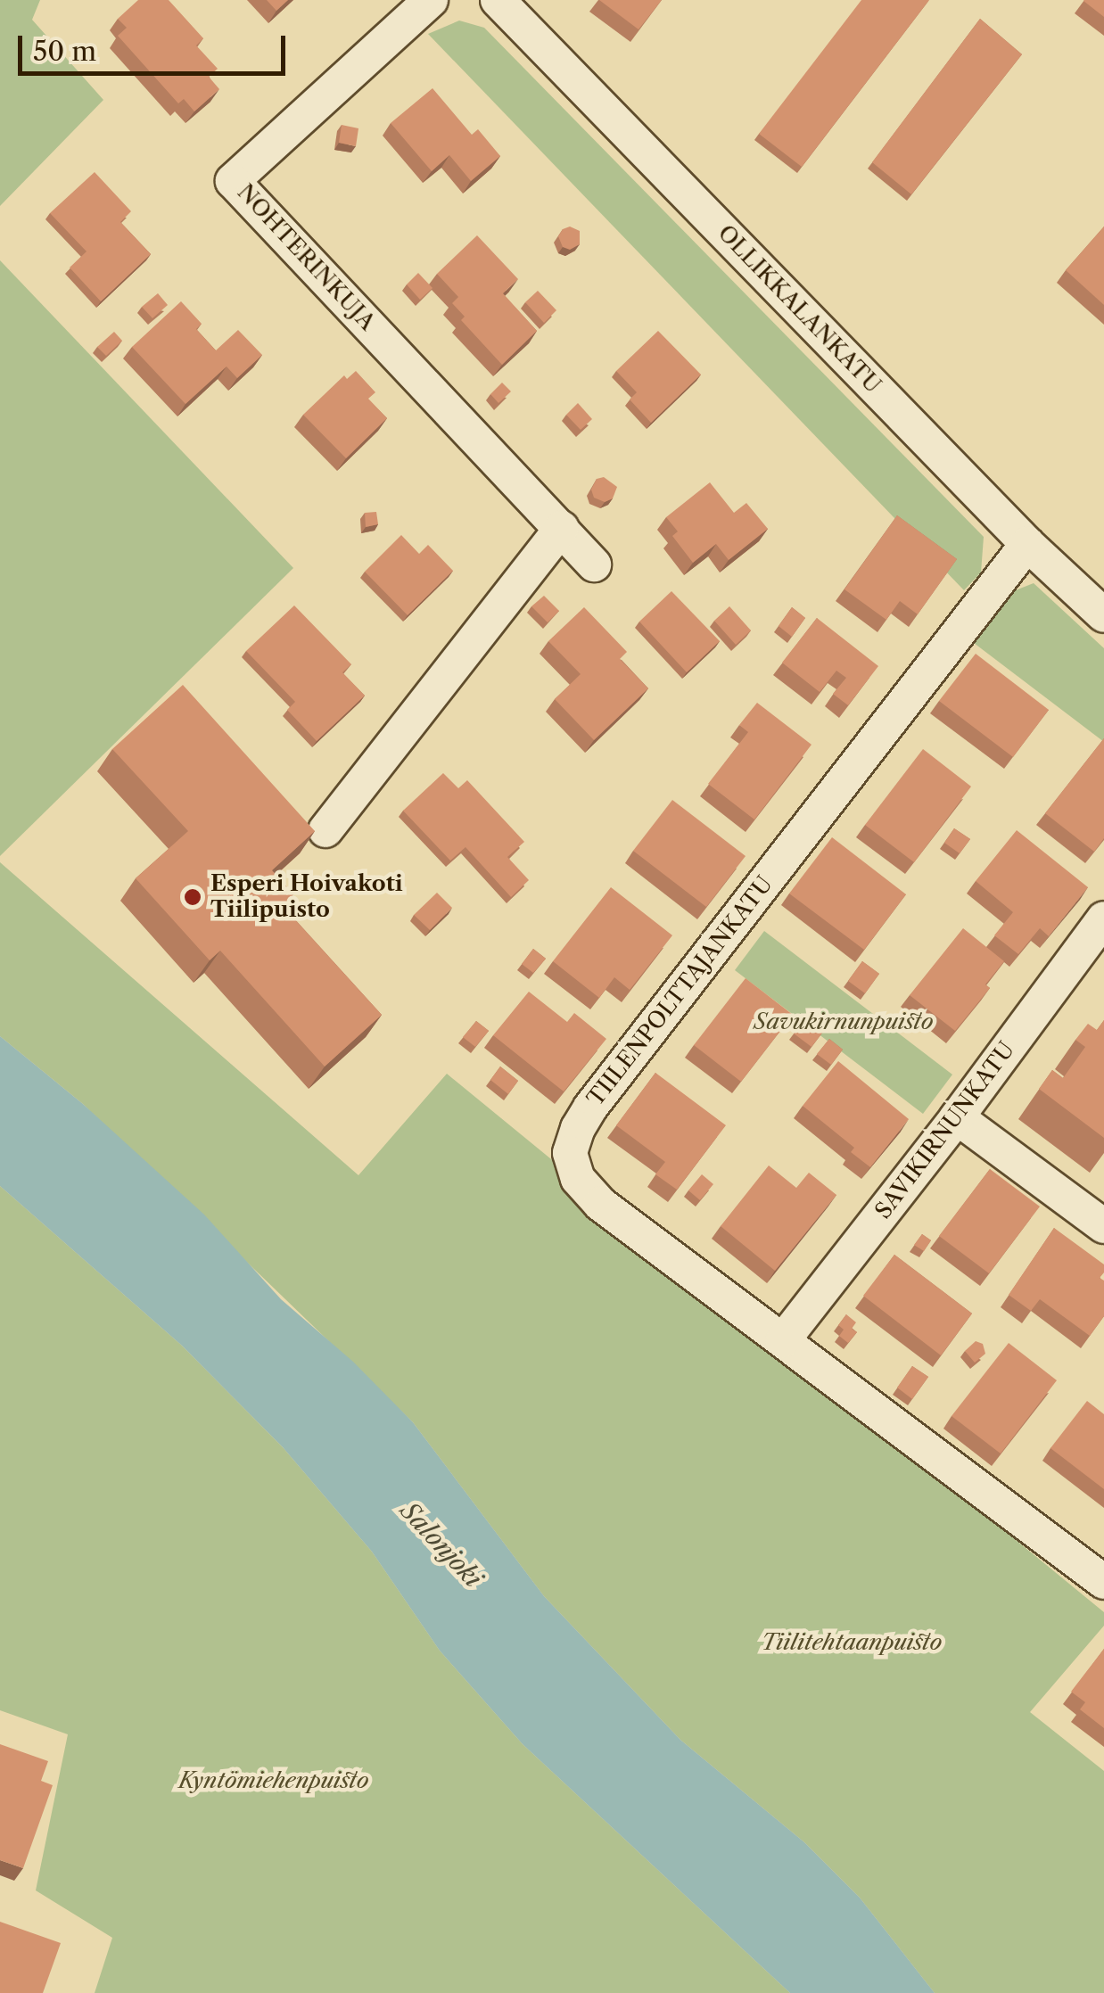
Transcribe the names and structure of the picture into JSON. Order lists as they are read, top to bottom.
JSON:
{
  "streets": {
    "street": [
      "NOHTERINKUJA",
      "OLLIKKALANKATU",
      "TIILENPOLTTAJANKATU",
      "SAVIKIRNUNKATU"
    ]
  },
  "crossings": [
    ["OLLIKKALANKATU", "TIILENPOLTTAJANKATU"],
    ["TIILENPOLTTAJANKATU", "SAVIKIRNUNKATU"]
  ],
  "water": ["Salonjoki"],
  "parks": ["Savukirnunpuisto", "Tiilitehtaanpuisto", "Kyntömiehenpuisto"],
  "places": ["Esperi Hoivakoti Tiilipuisto"],
  "scale_bar": "50 m"
}
